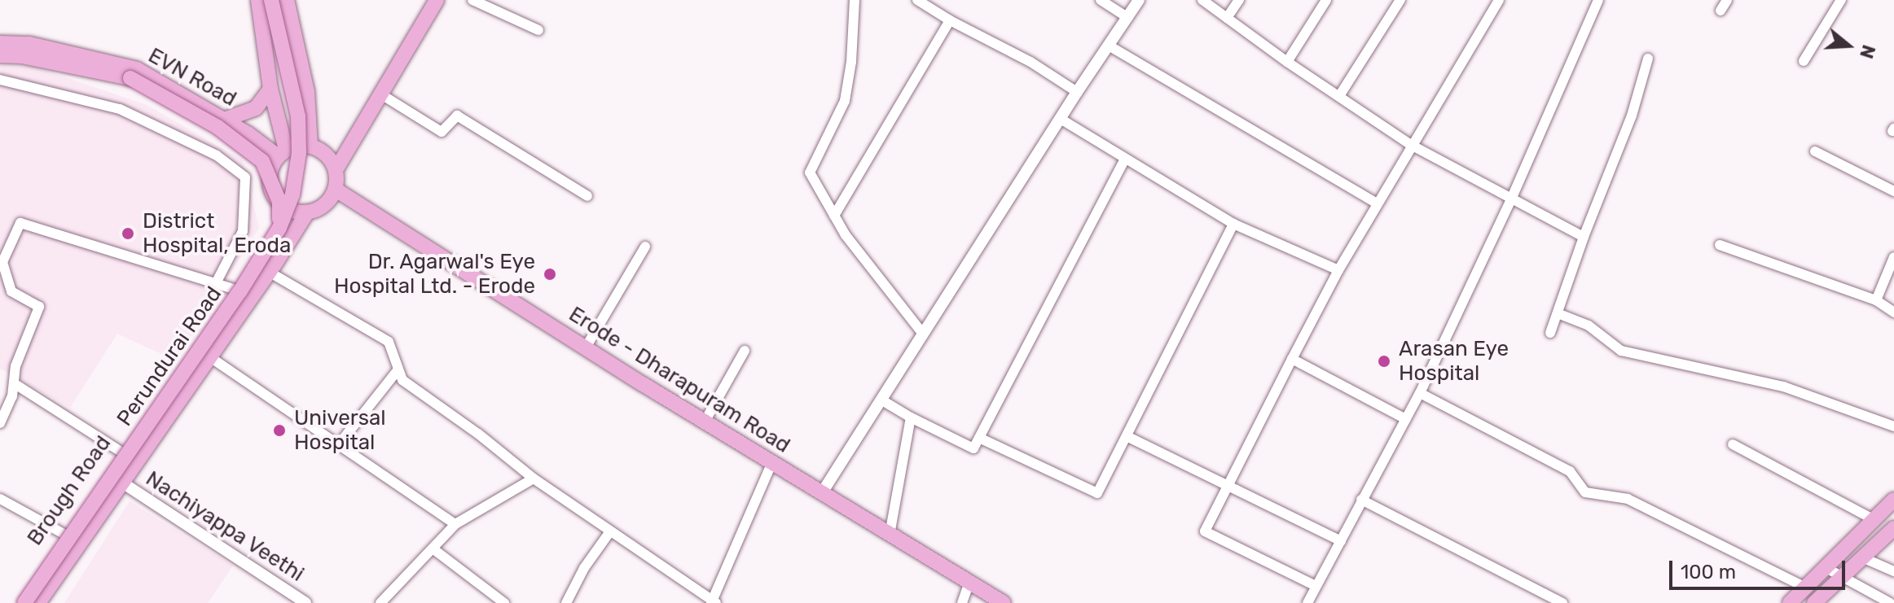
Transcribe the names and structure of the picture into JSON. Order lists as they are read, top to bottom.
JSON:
{
  "streets": {
    "main road": [
      "EVN Road",
      "Perundurai Road",
      "Erode - Dharapuram Road",
      "Brough Road"
    ],
    "street": ["Nachiyappa Veethi"]
  },
  "crossings": [
    ["EVN Road", "Erode - Dharapuram Road"],
    ["EVN Road", "Brough Road"],
    ["Erode - Dharapuram Road", "Brough Road"],
    ["Brough Road", "Nachiyappa Veethi"]
  ],
  "places": [
    "District Hospital, Eroda",
    "Dr. Agarwal's Eye Hospital Ltd. - Erode",
    "Arasan Eye Hospital",
    "Universal Hospital"
  ],
  "scale_bar": "100 m",
  "north": "right"
}
